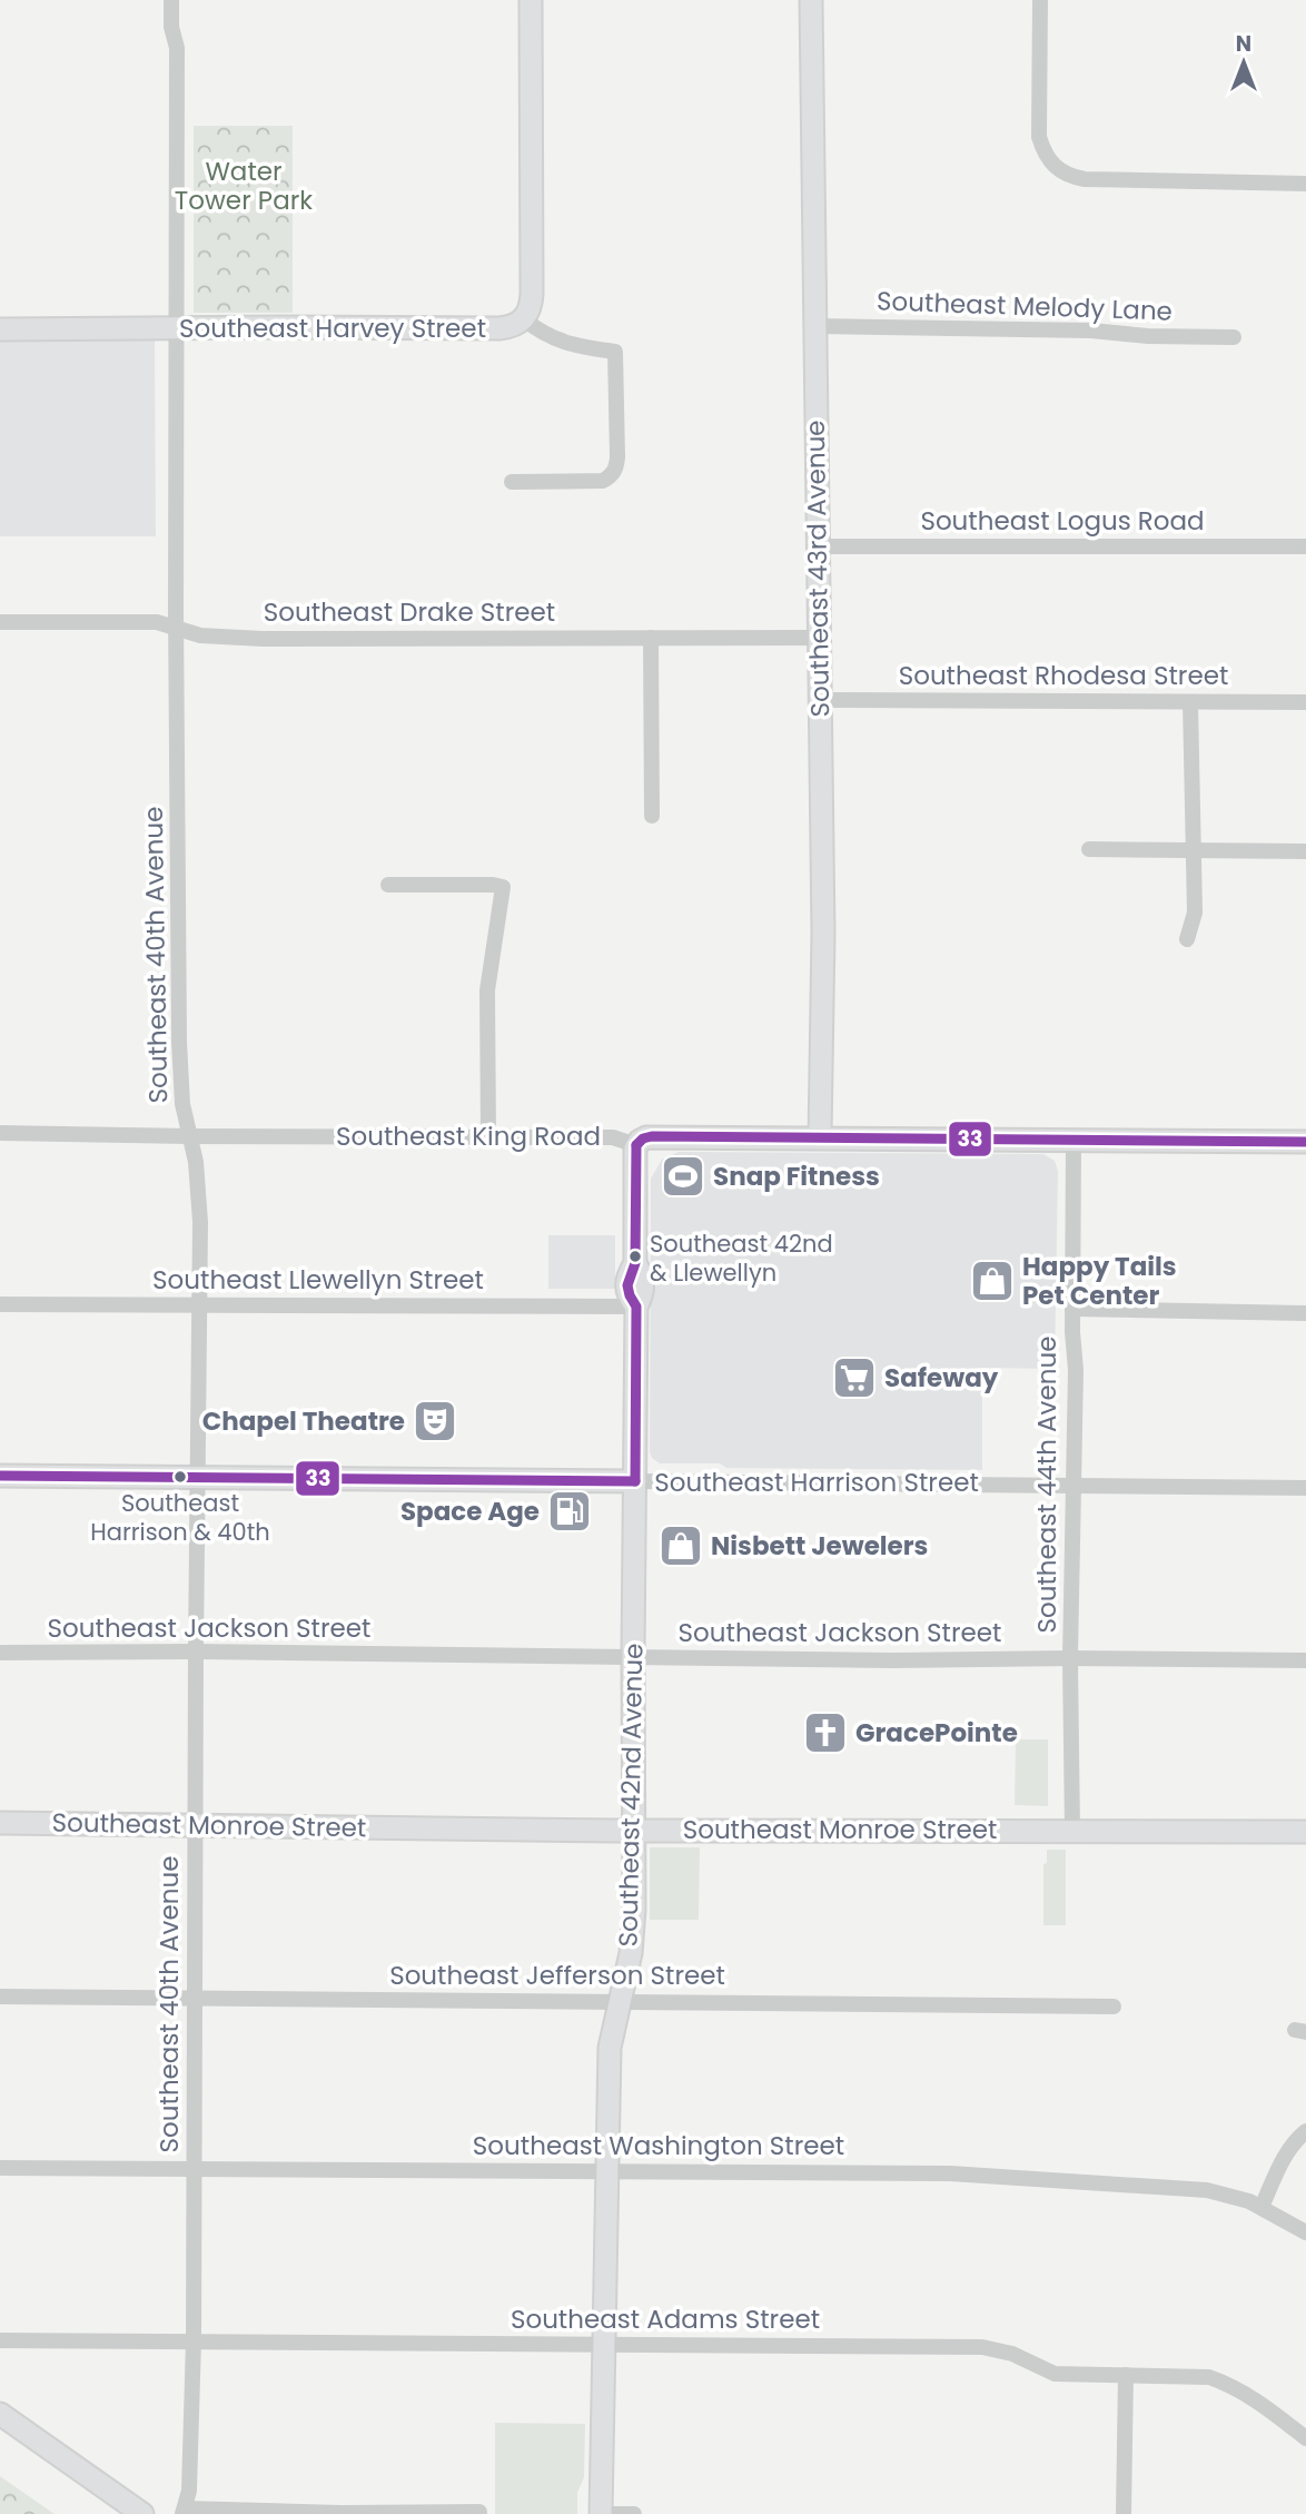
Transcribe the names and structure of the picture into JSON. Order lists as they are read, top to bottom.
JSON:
{
  "streets": {
    "street": [
      "Southeast Melody Lane",
      "Southeast Harvey Street",
      "Southeast Logus Road",
      "Southeast 43rd Avenue",
      "Southeast Drake Street",
      "Southeast Rhodesa Street",
      "Southeast 40th Avenue",
      "Southeast King Road",
      "Southeast Llewellyn Street",
      "Southeast Harrison Street",
      "Southeast 44th Avenue",
      "Southeast Jackson Street",
      "Southeast 42nd Avenue",
      "Southeast Monroe Street",
      "Southeast Jefferson Street",
      "Southeast Washington Street",
      "Southeast Adams Street"
    ]
  },
  "crossings": [
    ["Southeast Melody Lane", "Southeast 43rd Avenue"],
    ["Southeast Harvey Street", "Southeast 40th Avenue"],
    ["Southeast Logus Road", "Southeast 43rd Avenue"],
    ["Southeast 43rd Avenue", "Southeast Drake Street"],
    ["Southeast 43rd Avenue", "Southeast Rhodesa Street"],
    ["Southeast 43rd Avenue", "Southeast King Road"],
    ["Southeast Drake Street", "Southeast 40th Avenue"],
    ["Southeast 40th Avenue", "Southeast King Road"],
    ["Southeast 40th Avenue", "Southeast Llewellyn Street"],
    ["Southeast 40th Avenue", "Southeast Harrison Street"],
    ["Southeast 40th Avenue", "Southeast Jackson Street"],
    ["Southeast 40th Avenue", "Southeast Monroe Street"],
    ["Southeast 40th Avenue", "Southeast Jefferson Street"],
    ["Southeast 40th Avenue", "Southeast Washington Street"],
    ["Southeast 40th Avenue", "Southeast Adams Street"],
    ["Southeast King Road", "Southeast 44th Avenue"],
    ["Southeast King Road", "Southeast 42nd Avenue"],
    ["Southeast Llewellyn Street", "Southeast 42nd Avenue"],
    ["Southeast Harrison Street", "Southeast 44th Avenue"],
    ["Southeast Harrison Street", "Southeast 42nd Avenue"],
    ["Southeast 44th Avenue", "Southeast Jackson Street"],
    ["Southeast 44th Avenue", "Southeast Monroe Street"],
    ["Southeast Jackson Street", "Southeast 42nd Avenue"],
    ["Southeast 42nd Avenue", "Southeast Monroe Street"],
    ["Southeast 42nd Avenue", "Southeast Jefferson Street"],
    ["Southeast 42nd Avenue", "Southeast Washington Street"],
    ["Southeast 42nd Avenue", "Southeast Adams Street"]
  ],
  "parks": ["Water Tower Park"],
  "places": {
    "sports": ["Snap Fitness"],
    "other": ["Southeast 42nd & Llewellyn", "Southeast Harrison & 40th"],
    "shop": ["Happy Tails Pet Center", "Nisbett Jewelers"],
    "supermarket": ["Safeway"],
    "theatre": ["Chapel Theatre"],
    "fuel station": ["Space Age"],
    "church": ["GracePointe"]
  },
  "lines": ["transit line 33"],
  "north": "top"
}
